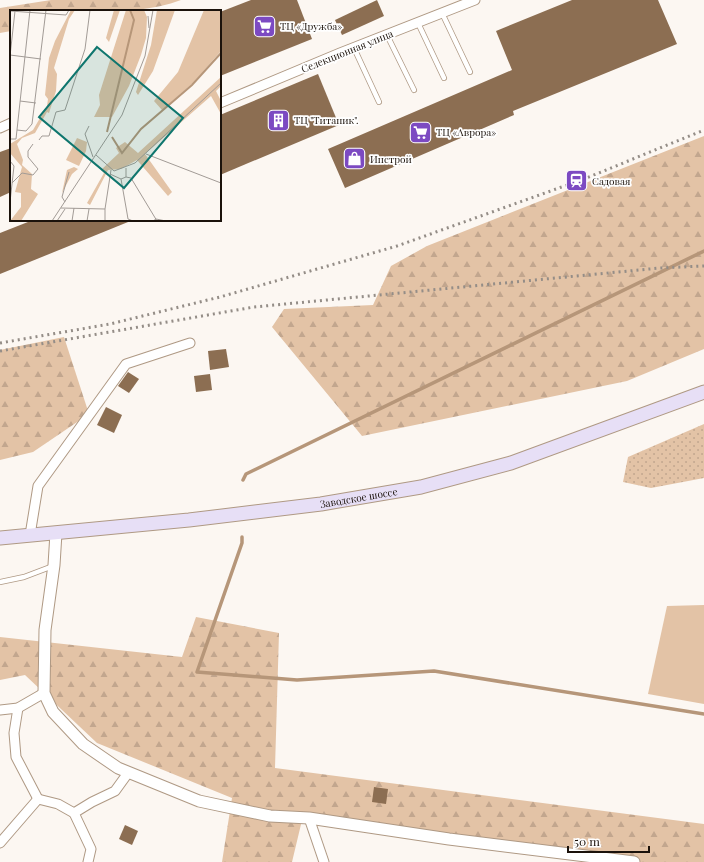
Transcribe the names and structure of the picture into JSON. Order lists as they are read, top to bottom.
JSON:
{
  "streets": {
    "main road": ["Заводское шоссе"],
    "street": ["Селекционная улица"]
  },
  "places": {
    "supermarket": ["ТЦ «Дружба»", "ТЦ «Аврора»"],
    "building": ["ТЦ \"Титаник\"."],
    "shop": ["Инстрой"],
    "station": ["Садовая"]
  },
  "scale_bar": "50 m"
}
